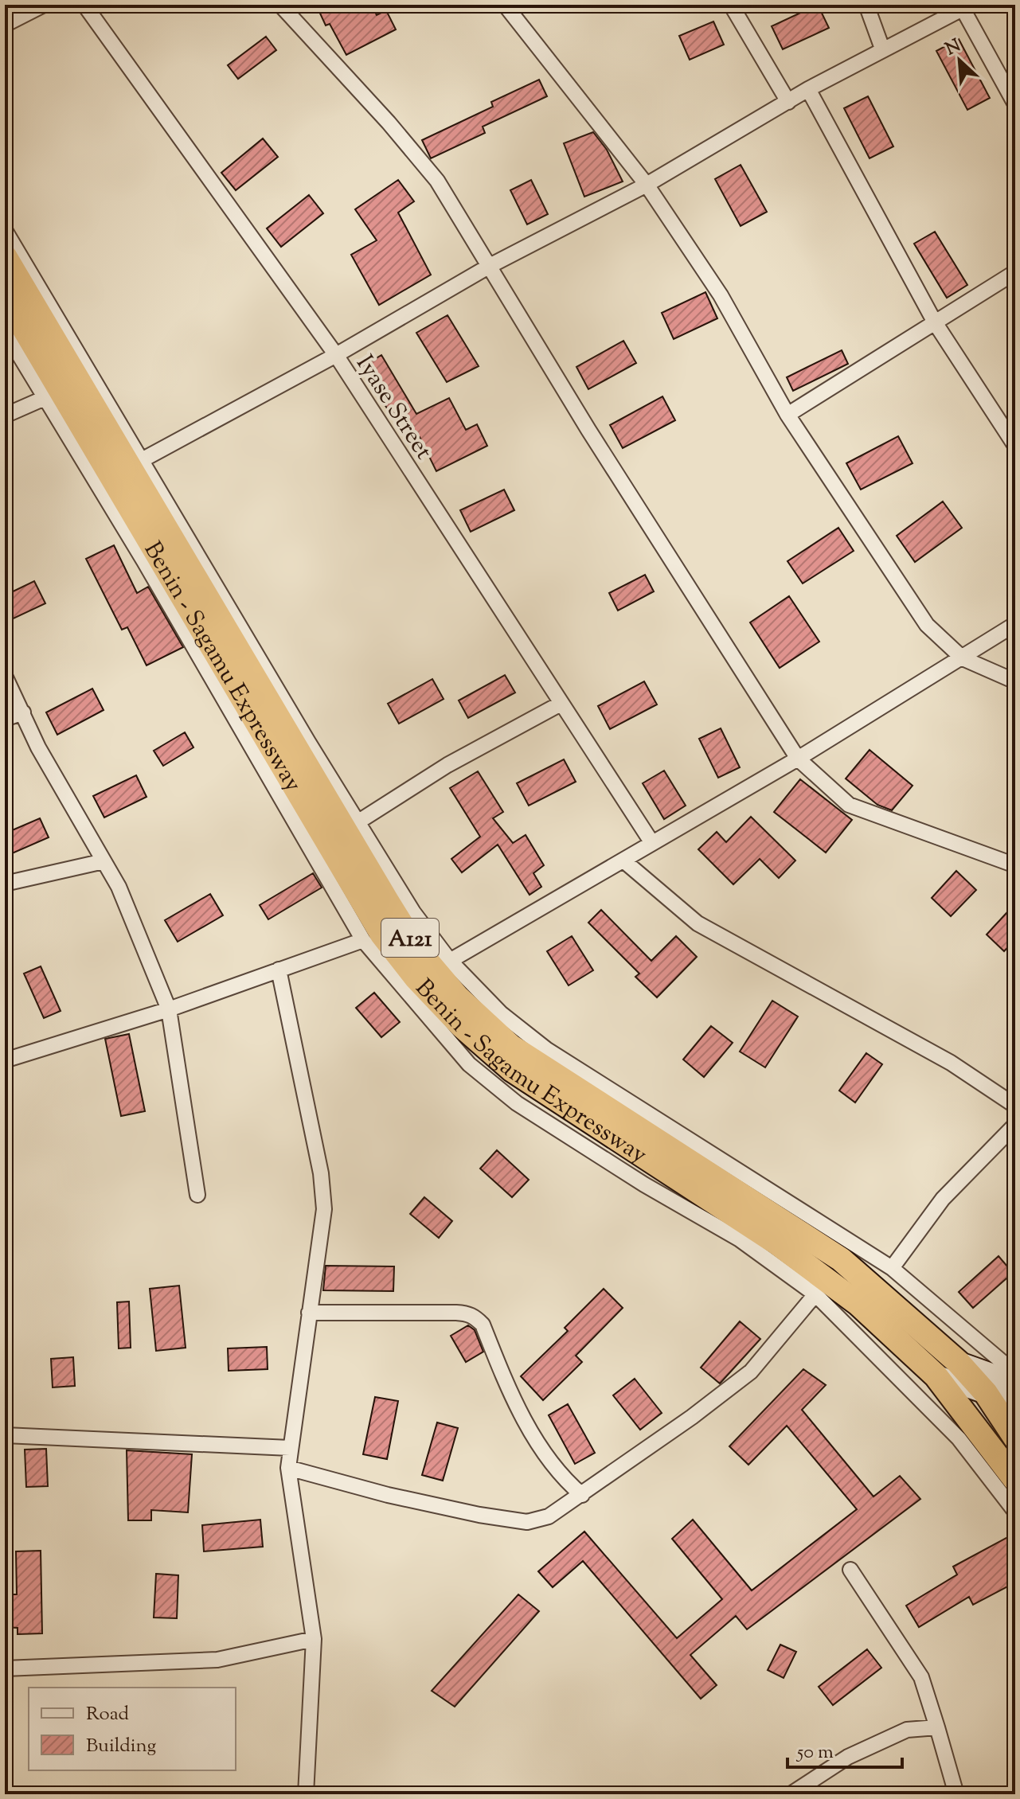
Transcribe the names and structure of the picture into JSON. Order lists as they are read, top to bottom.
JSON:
{
  "streets": {
    "highway": ["Benin - Sagamu Expressway", "A121"],
    "street": ["Iyase Street"]
  },
  "legend": ["Road", "Building"],
  "scale_bar": "50 m",
  "north": "top left"
}
